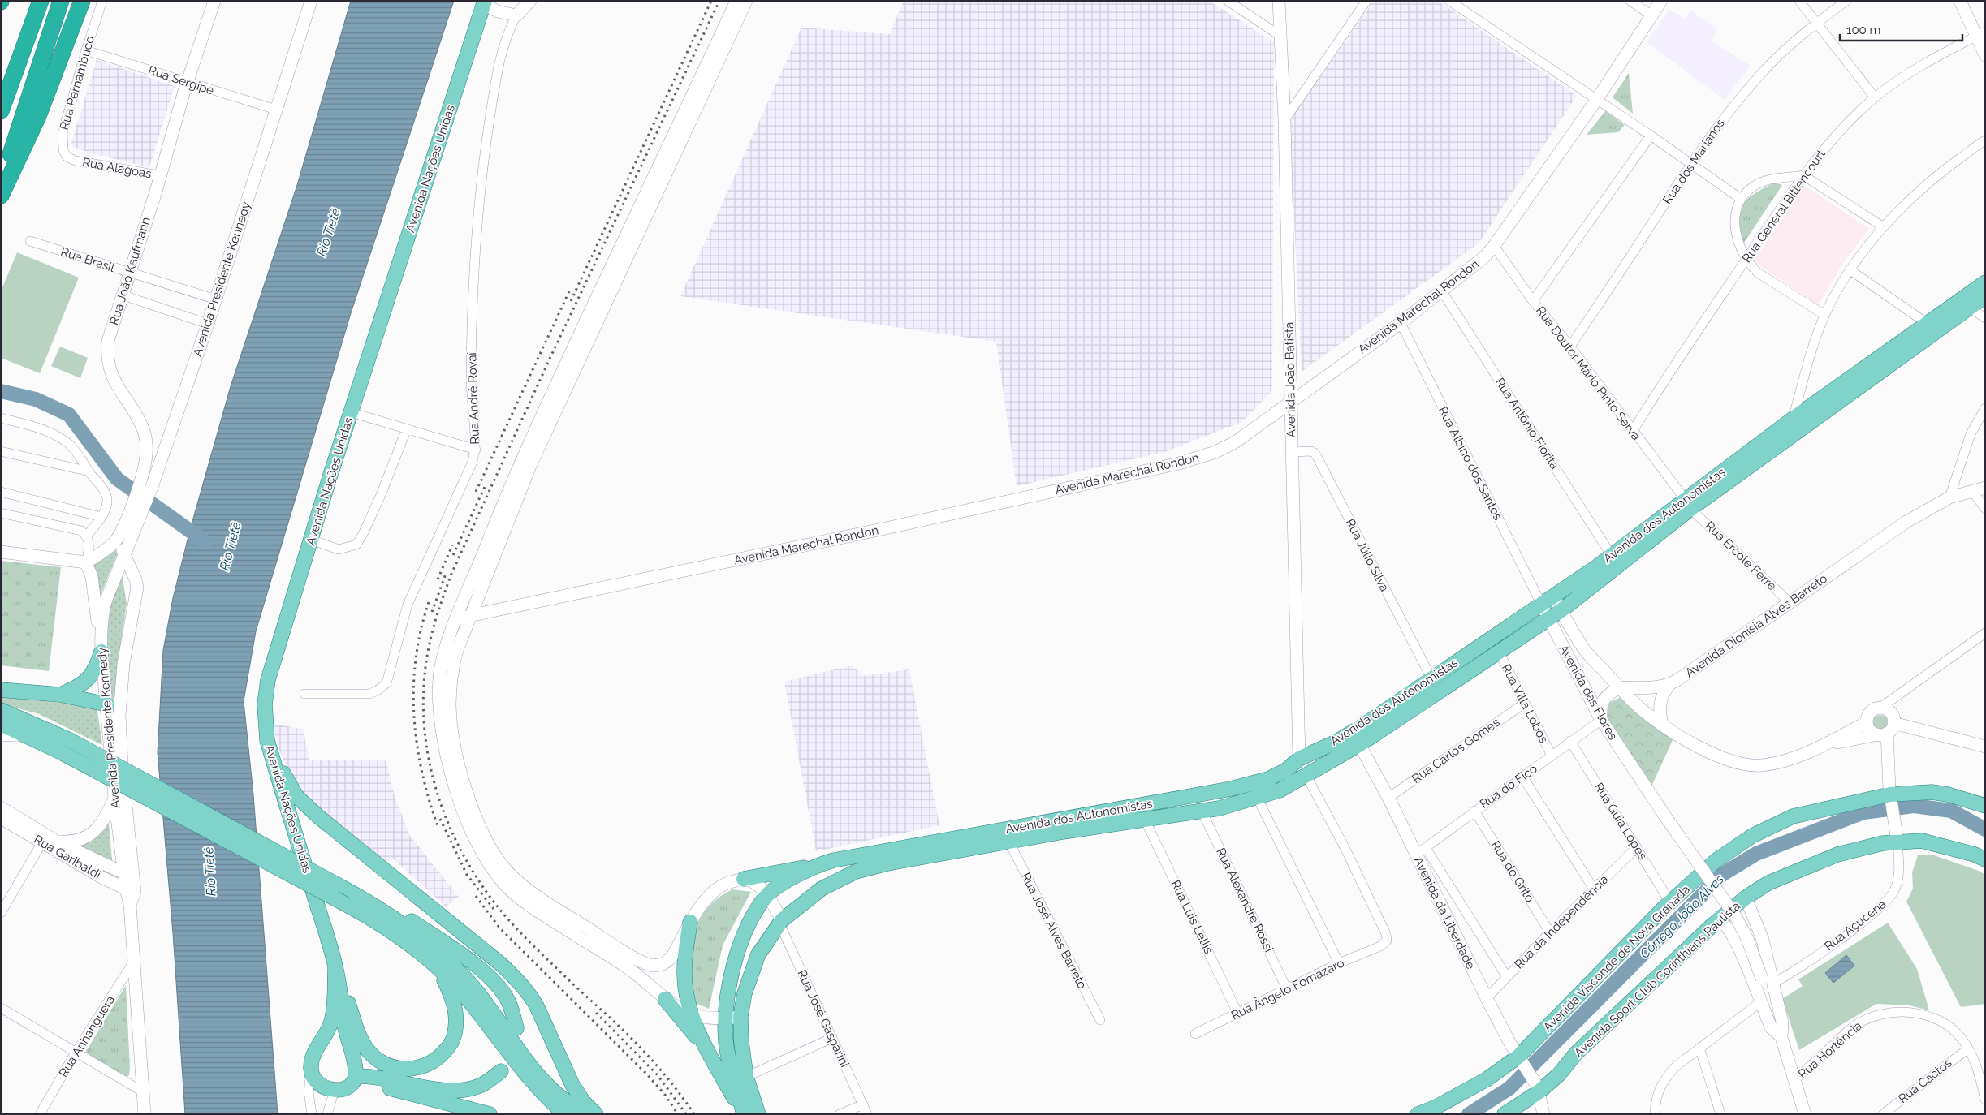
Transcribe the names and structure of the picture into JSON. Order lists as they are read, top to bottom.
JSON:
{
  "streets": {
    "main road": [
      "Avenida Nações Unidas",
      "Rua João Kaufmann",
      "Avenida Presidente Kennedy",
      "Avenida Marechal Rondon",
      "Avenida João Batista",
      "Rua André Rovaí",
      "Avenida dos Autonomistas",
      "Avenida Dionísia Alves Barreto",
      "Avenida das Flores",
      "Rua Garibaldi",
      "Avenida da Liberdade",
      "Avenida Visconde de Nova Granada",
      "Avenida Sport Club Corinthians Paulista"
    ],
    "street": [
      "Rua Sergipe",
      "Rua Pernambuco",
      "Rua dos Marianos",
      "Rua Alagoas",
      "Rua General Bittencourt",
      "Rua Brasil",
      "Rua Doutor Mário Pinto Serva",
      "Rua Antônio Fiorita",
      "Rua Albino dos Santos",
      "Rua Júlio Silva",
      "Rua Ercole Ferre",
      "Rua Villa Lobos",
      "Rua Carlos Gomes",
      "Rua do Fico",
      "Rua Guia Lopes",
      "Rua do Grito",
      "Rua Alexandre Rossi",
      "Rua Luis Lellis",
      "Rua da Independência",
      "Rua Açucena",
      "Rua José Alves Barreto",
      "Rua Ângelo Fomazaro",
      "Rua José Gasparini",
      "Rua Anhanguera",
      "Rua Hortência",
      "Rua Cactos"
    ]
  },
  "crossings": [
    ["Rua Sergipe", "Rua Pernambuco"],
    ["Rua Sergipe", "Rua João Kaufmann"],
    ["Rua Sergipe", "Avenida Presidente Kennedy"],
    ["Rua Pernambuco", "Rua Alagoas"],
    ["Rua dos Marianos", "Rua Doutor Mário Pinto Serva"],
    ["Rua Alagoas", "Rua João Kaufmann"],
    ["Rua General Bittencourt", "Rua Doutor Mário Pinto Serva"],
    ["Rua Brasil", "Rua João Kaufmann"],
    ["Rua Brasil", "Avenida Presidente Kennedy"],
    ["Rua João Kaufmann", "Avenida Presidente Kennedy"],
    ["Avenida Presidente Kennedy", "Rua Garibaldi"],
    ["Avenida Presidente Kennedy", "Rua Anhanguera"],
    ["Avenida Marechal Rondon", "Rua Doutor Mário Pinto Serva"],
    ["Avenida Marechal Rondon", "Avenida João Batista"],
    ["Avenida Marechal Rondon", "Rua Antônio Fiorita"],
    ["Avenida Marechal Rondon", "Rua Albino dos Santos"],
    ["Rua Doutor Mário Pinto Serva", "Avenida dos Autonomistas"],
    ["Rua Doutor Mário Pinto Serva", "Rua Ercole Ferre"],
    ["Avenida João Batista", "Avenida dos Autonomistas"],
    ["Avenida João Batista", "Rua Júlio Silva"],
    ["Rua Antônio Fiorita", "Avenida dos Autonomistas"],
    ["Rua Albino dos Santos", "Avenida dos Autonomistas"],
    ["Rua Albino dos Santos", "Avenida das Flores"],
    ["Avenida dos Autonomistas", "Rua Júlio Silva"],
    ["Avenida dos Autonomistas", "Rua Ercole Ferre"],
    ["Avenida dos Autonomistas", "Avenida das Flores"],
    ["Avenida dos Autonomistas", "Rua Villa Lobos"],
    ["Avenida dos Autonomistas", "Rua Alexandre Rossi"],
    ["Avenida dos Autonomistas", "Avenida da Liberdade"],
    ["Avenida dos Autonomistas", "Rua Luis Lellis"],
    ["Avenida dos Autonomistas", "Rua José Alves Barreto"],
    ["Avenida dos Autonomistas", "Rua Ângelo Fomazaro"],
    ["Avenida dos Autonomistas", "Rua José Gasparini"],
    ["Rua Ercole Ferre", "Avenida Dionísia Alves Barreto"],
    ["Avenida das Flores", "Rua do Fico"],
    ["Avenida das Flores", "Rua Açucena"],
    ["Rua Villa Lobos", "Rua Carlos Gomes"],
    ["Rua Villa Lobos", "Rua do Fico"],
    ["Rua Carlos Gomes", "Avenida da Liberdade"],
    ["Rua do Fico", "Rua Guia Lopes"],
    ["Rua do Fico", "Rua do Grito"],
    ["Rua do Fico", "Avenida da Liberdade"],
    ["Rua Guia Lopes", "Rua da Independência"],
    ["Rua Guia Lopes", "Avenida Visconde de Nova Granada"],
    ["Rua do Grito", "Rua da Independência"],
    ["Rua Alexandre Rossi", "Rua Ângelo Fomazaro"],
    ["Avenida da Liberdade", "Rua da Independência"],
    ["Avenida da Liberdade", "Avenida Visconde de Nova Granada"],
    ["Avenida da Liberdade", "Avenida Sport Club Corinthians Paulista"],
    ["Rua Luis Lellis", "Rua Ângelo Fomazaro"],
    ["Rua Açucena", "Avenida Sport Club Corinthians Paulista"],
    ["Rua Hortência", "Rua Cactos"]
  ],
  "water": ["Rio Tietê", "Córrego João Alves"],
  "scale_bar": "100 m"
}
